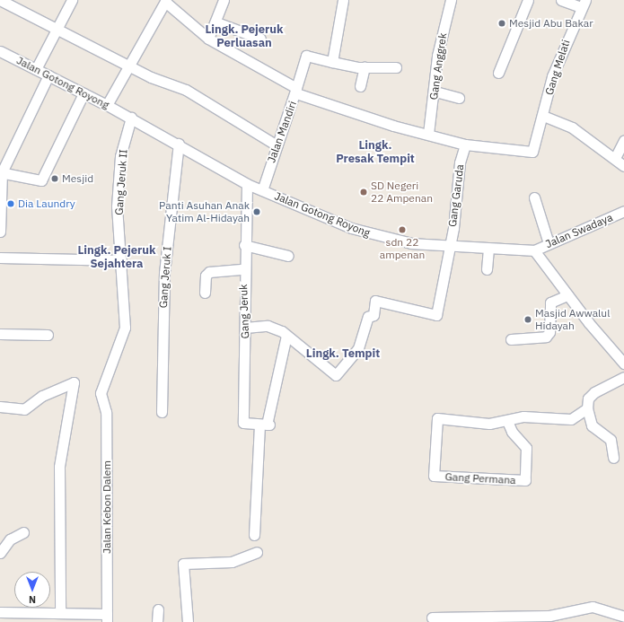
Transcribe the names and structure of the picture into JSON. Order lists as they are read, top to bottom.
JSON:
{
  "streets": {
    "street": [
      "Gang Anggrek",
      "Gang Melati",
      "Jalan Gotong Royong",
      "Jalan Mandiri",
      "Gang Jeruk II",
      "Gang Garuda",
      "Jalan Swadaya",
      "Gang Jeruk I",
      "Gang Jeruk",
      "Gang Permana",
      "Jalan Kebon Dalem"
    ]
  },
  "crossings": [
    ["Jalan Gotong Royong", "Jalan Mandiri"],
    ["Jalan Gotong Royong", "Gang Jeruk II"],
    ["Jalan Gotong Royong", "Gang Garuda"],
    ["Jalan Gotong Royong", "Jalan Swadaya"],
    ["Jalan Gotong Royong", "Gang Jeruk I"],
    ["Jalan Gotong Royong", "Gang Jeruk"],
    ["Gang Jeruk II", "Jalan Kebon Dalem"]
  ],
  "districts": [
    "Lingk. Pejeruk Perluasan",
    "Lingk. Presak Tempit",
    "Lingk. Pejeruk Sejahtera",
    "Lingk. Tempit"
  ],
  "places": [
    "Mesjid Abu Bakar",
    "Mesjid",
    "SD Negeri 22 Ampenan",
    "Dia Laundry",
    "Panti Asuhan Anak Yatim Al-Hidayah",
    "sdn 22 ampenan",
    "Masjid Awwalul Hidayah"
  ],
  "north": "bottom"
}
